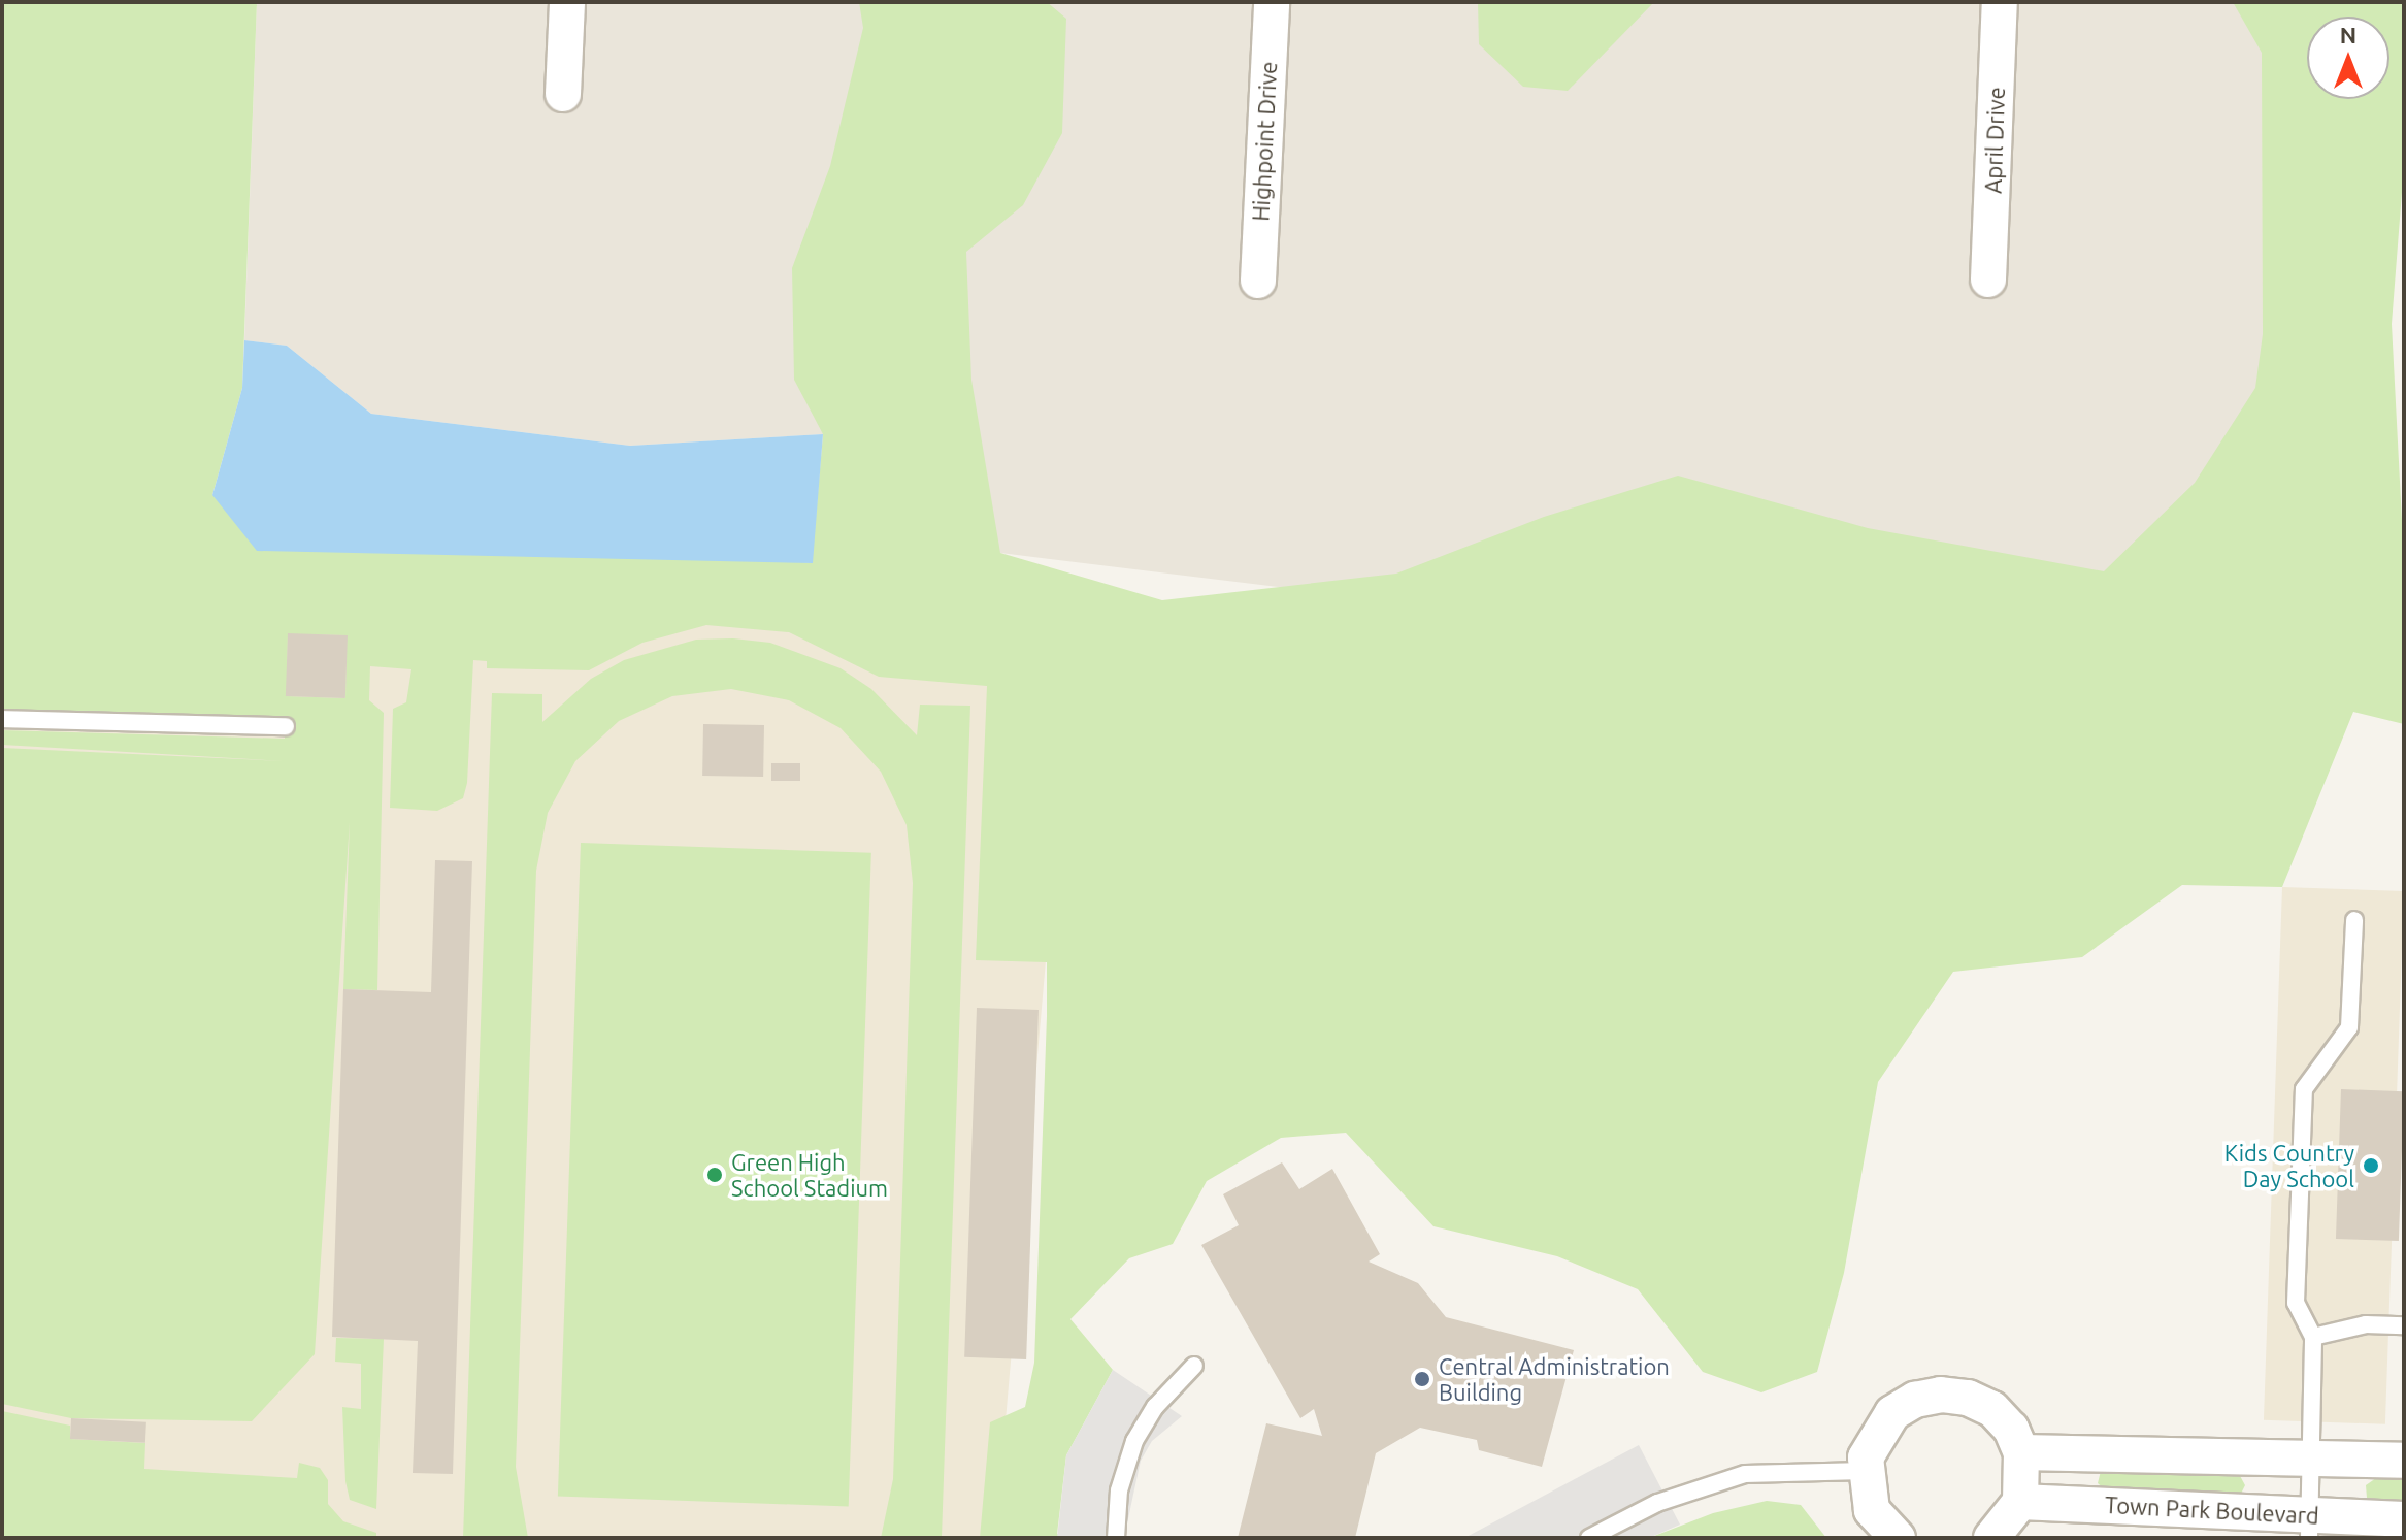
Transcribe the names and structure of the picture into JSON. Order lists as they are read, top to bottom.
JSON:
{
  "streets": {
    "street": ["April Drive", "Highpoint Drive", "Town Park Boulevard"]
  },
  "places": ["Kids Country Day School", "Green High School Stadium", "Central Administration Building"],
  "north": "top"
}
